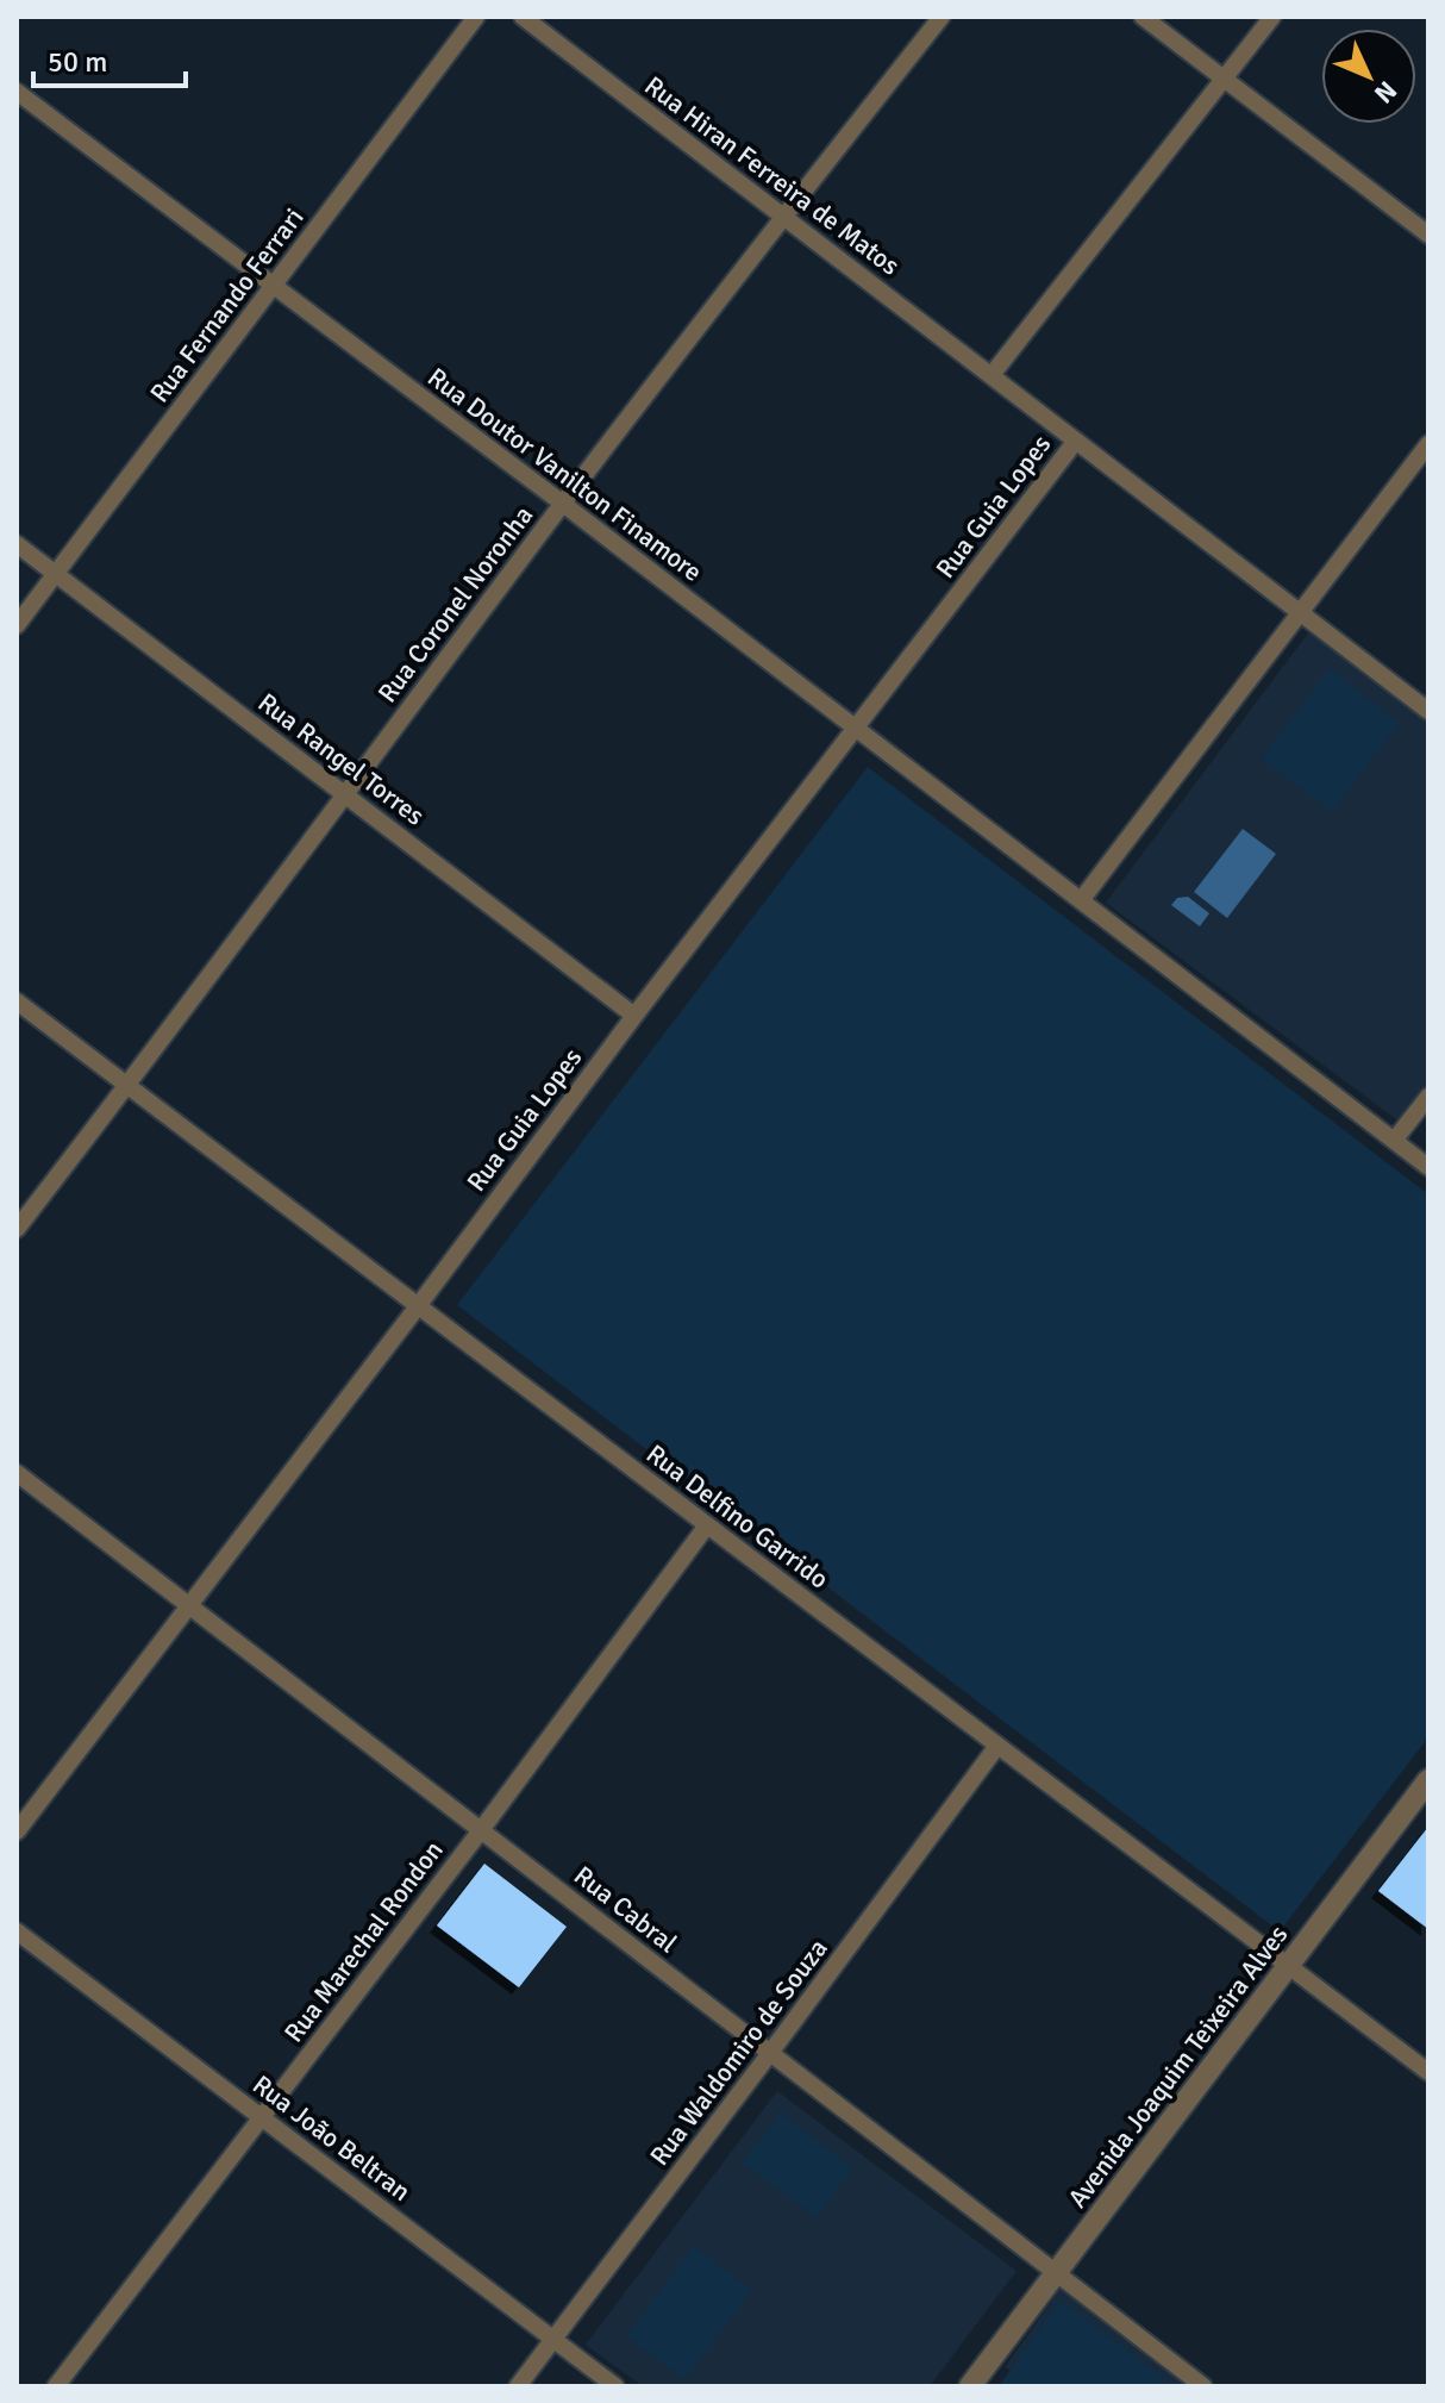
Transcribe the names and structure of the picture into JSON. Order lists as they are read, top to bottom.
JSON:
{
  "streets": {
    "street": [
      "Rua Hiran Ferreira de Matos",
      "Rua Fernando Ferrari",
      "Rua Doutor Vanilton Finamore",
      "Rua Guia Lopes",
      "Rua Coronel Noronha",
      "Rua Rangel Torres",
      "Rua Delfino Garrido",
      "Rua Cabral",
      "Rua Marechal Rondon",
      "Rua Waldomiro de Souza",
      "Avenida Joaquim Teixeira Alves",
      "Rua João Beltran"
    ]
  },
  "crossings": [
    ["Rua Hiran Ferreira de Matos", "Rua Guia Lopes"],
    ["Rua Hiran Ferreira de Matos", "Rua Coronel Noronha"],
    ["Rua Fernando Ferrari", "Rua Doutor Vanilton Finamore"],
    ["Rua Fernando Ferrari", "Rua Rangel Torres"],
    ["Rua Doutor Vanilton Finamore", "Rua Guia Lopes"],
    ["Rua Doutor Vanilton Finamore", "Rua Coronel Noronha"],
    ["Rua Guia Lopes", "Rua Rangel Torres"],
    ["Rua Guia Lopes", "Rua Delfino Garrido"],
    ["Rua Guia Lopes", "Rua Cabral"],
    ["Rua Coronel Noronha", "Rua Rangel Torres"],
    ["Rua Coronel Noronha", "Rua Delfino Garrido"],
    ["Rua Delfino Garrido", "Rua Marechal Rondon"],
    ["Rua Delfino Garrido", "Rua Waldomiro de Souza"],
    ["Rua Delfino Garrido", "Avenida Joaquim Teixeira Alves"],
    ["Rua Cabral", "Rua Marechal Rondon"],
    ["Rua Cabral", "Rua Waldomiro de Souza"],
    ["Rua Cabral", "Avenida Joaquim Teixeira Alves"],
    ["Rua Marechal Rondon", "Rua João Beltran"],
    ["Rua Waldomiro de Souza", "Rua João Beltran"]
  ],
  "scale_bar": "50 m",
  "north": "bottom right"
}
